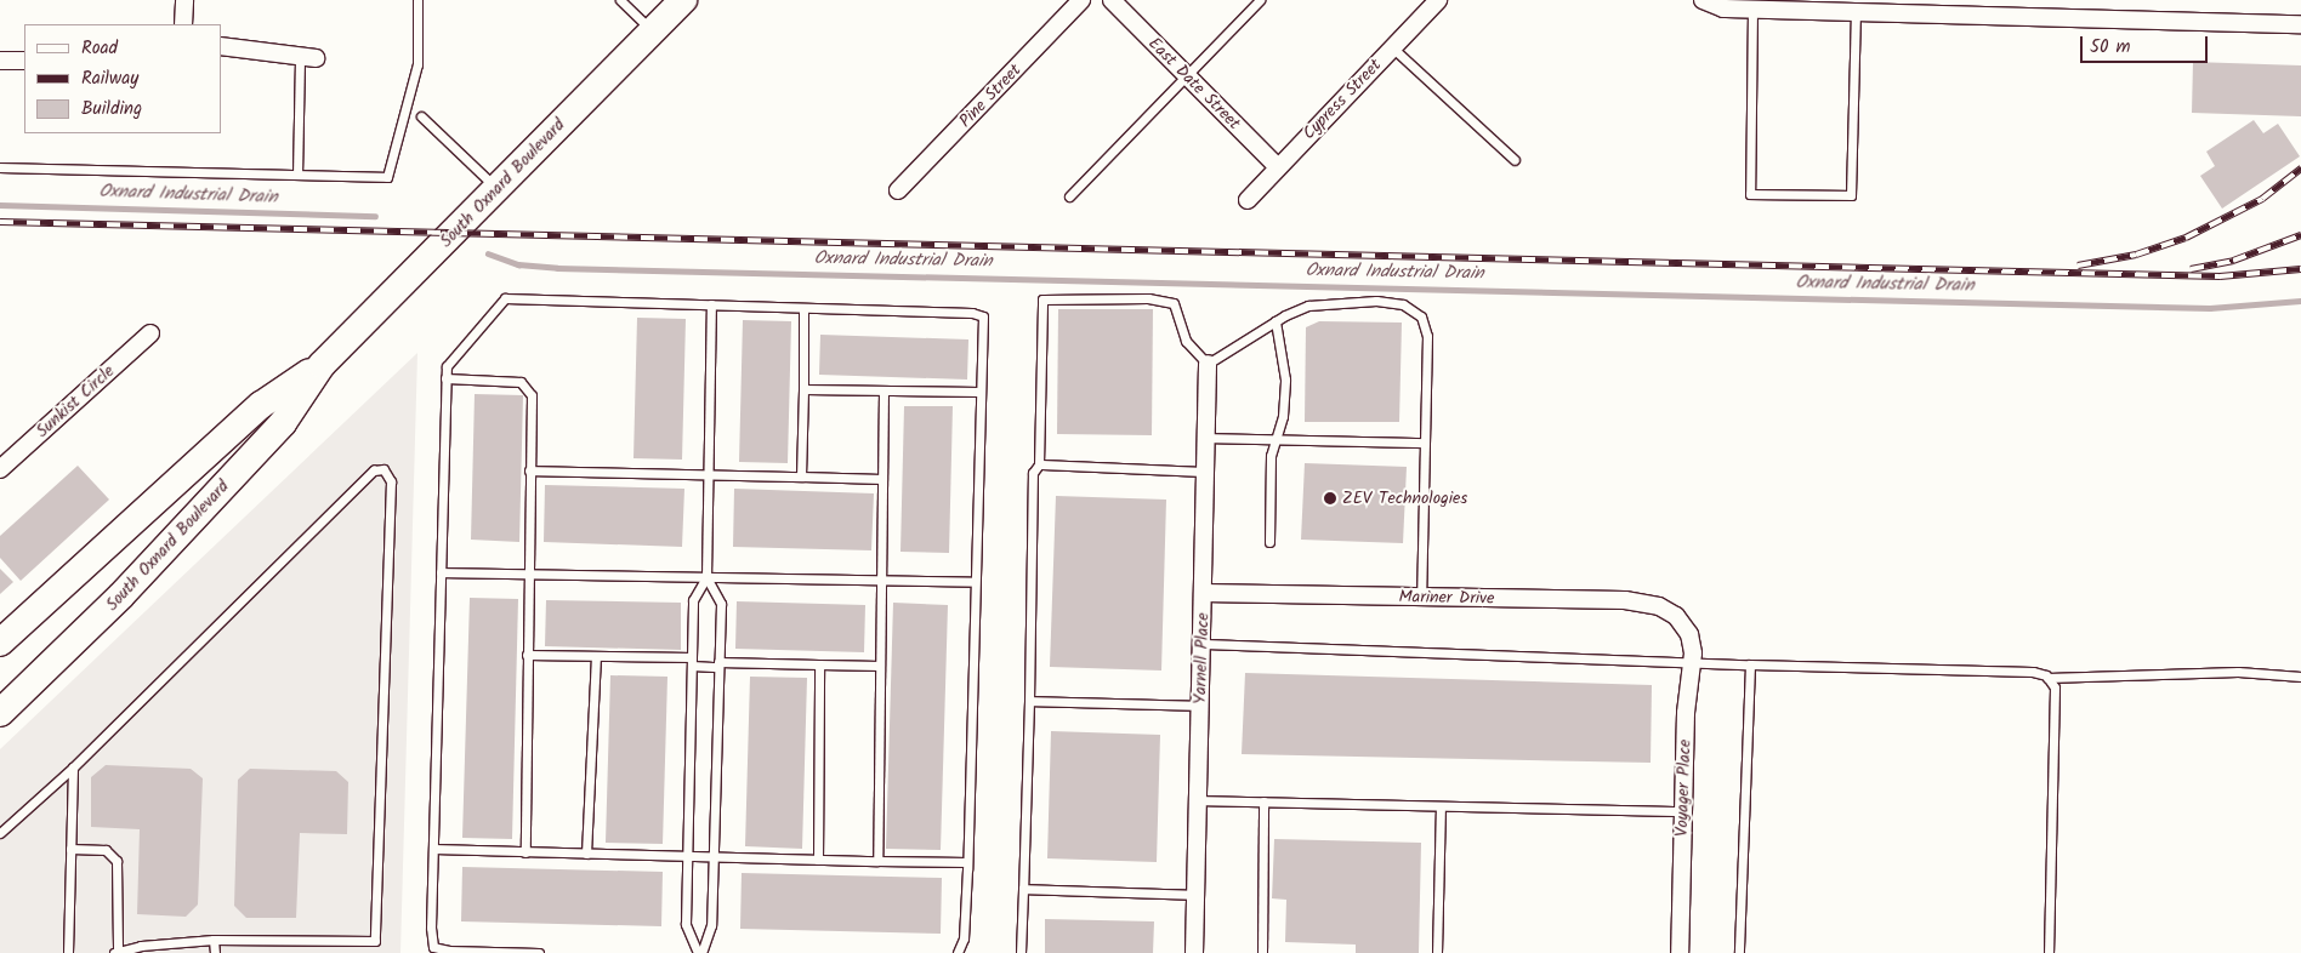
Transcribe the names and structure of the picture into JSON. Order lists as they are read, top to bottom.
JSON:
{
  "streets": {
    "main road": ["South Oxnard Boulevard"],
    "street": [
      "East Date Street",
      "Pine Street",
      "Cypress Street",
      "Sunkist Circle",
      "Mariner Drive",
      "Yarnell Place",
      "Voyager Place"
    ]
  },
  "crossings": [
    ["East Date Street", "Cypress Street"],
    ["Mariner Drive", "Yarnell Place"],
    ["Mariner Drive", "Voyager Place"]
  ],
  "water": ["Oxnard Industrial Drain"],
  "places": ["ZEV Technologies"],
  "legend": ["Road", "Railway", "Building"],
  "scale_bar": "50 m"
}
